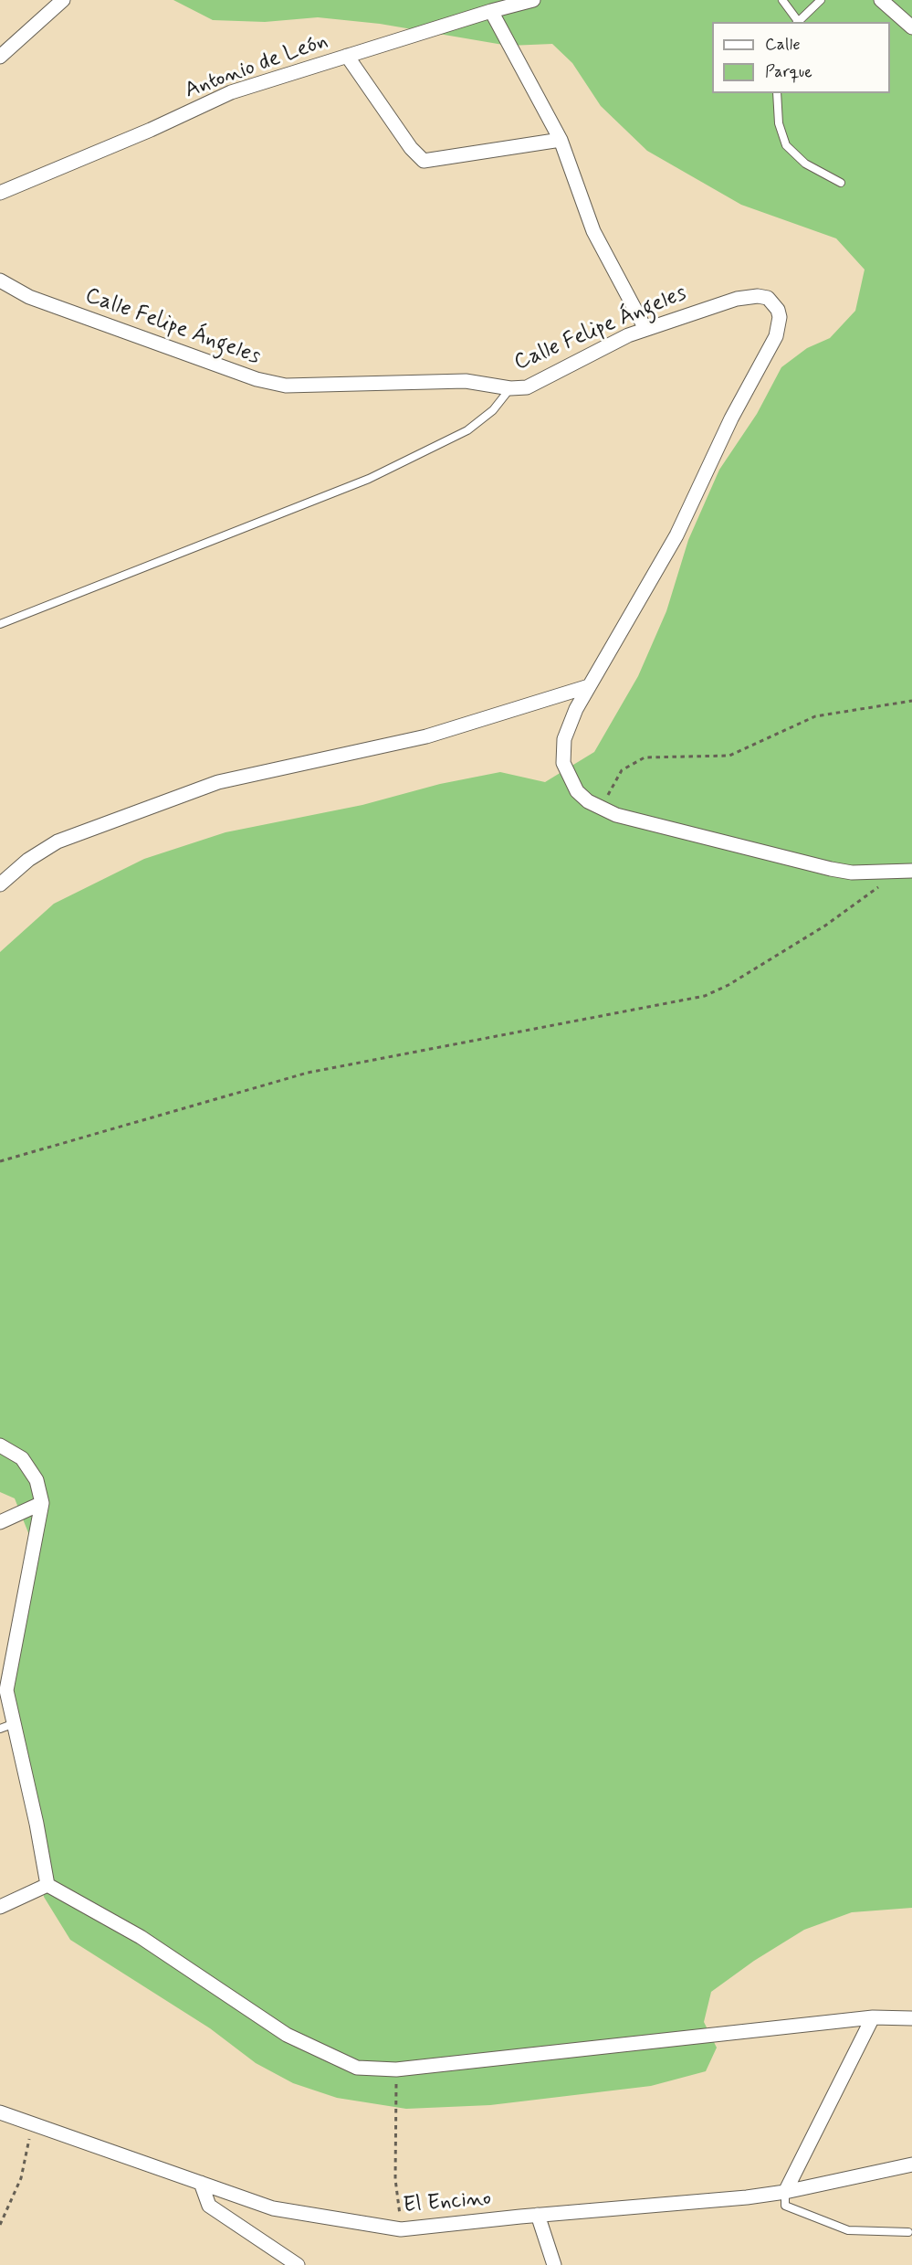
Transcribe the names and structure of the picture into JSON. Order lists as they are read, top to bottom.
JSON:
{
  "streets": {
    "street": ["Antonio de León", "Calle Felipe Ángeles", "El Encino"]
  },
  "legend": ["Calle", "Parque"]
}
